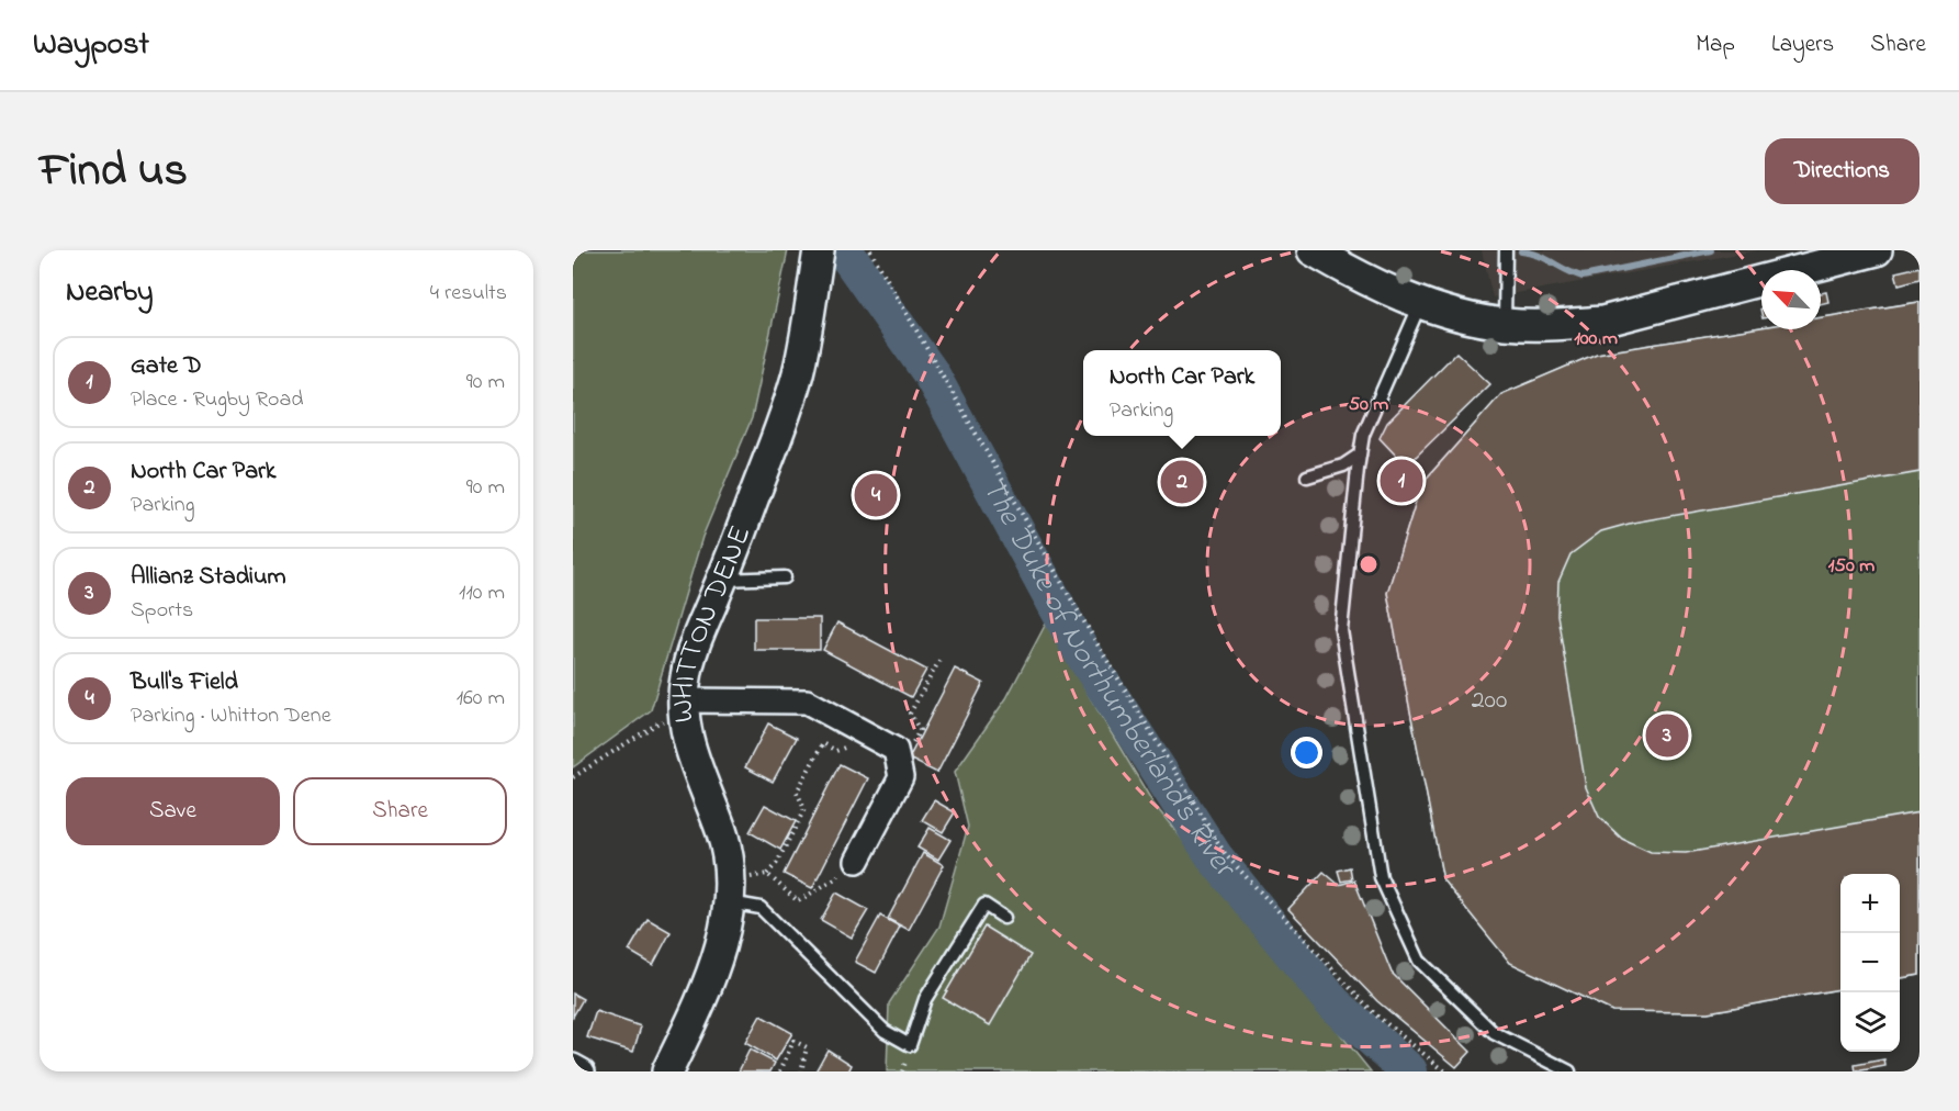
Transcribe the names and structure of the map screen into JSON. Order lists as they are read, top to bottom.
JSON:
{
  "streets": {
    "street": ["WHITTON DENE"]
  },
  "water": ["The Duke of Northumberland's River"],
  "house_numbers": ["200"],
  "north": "top left",
  "page": {
    "header": "Waypost",
    "nav": ["Map", "Layers", "Share"],
    "title": "Find us",
    "buttons": [
      "Directions",
      ["Save", "Share"]
    ],
    "heading": ["Nearby", "4 results"],
    "list": [
      {
        "mark": "1",
        "name": "Gate D",
        "note": "Place · Rugby Road",
        "value": "90 m"
      },
      {
        "mark": "2",
        "name": "North Car Park",
        "note": "Parking",
        "value": "90 m"
      },
      {
        "mark": "3",
        "name": "Allianz Stadium",
        "note": "Sports",
        "value": "110 m"
      },
      {
        "mark": "4",
        "name": "Bull's Field",
        "note": "Parking · Whitton Dene",
        "value": "160 m"
      }
    ],
    "popup": ["North Car Park", "Parking"],
    "pins": [
      "1",
      "2",
      "4",
      "3"
    ],
    "map_buttons": ["+", "−"]
  },
  "rings": ["100 m", "50 m", "150 m"]
}
